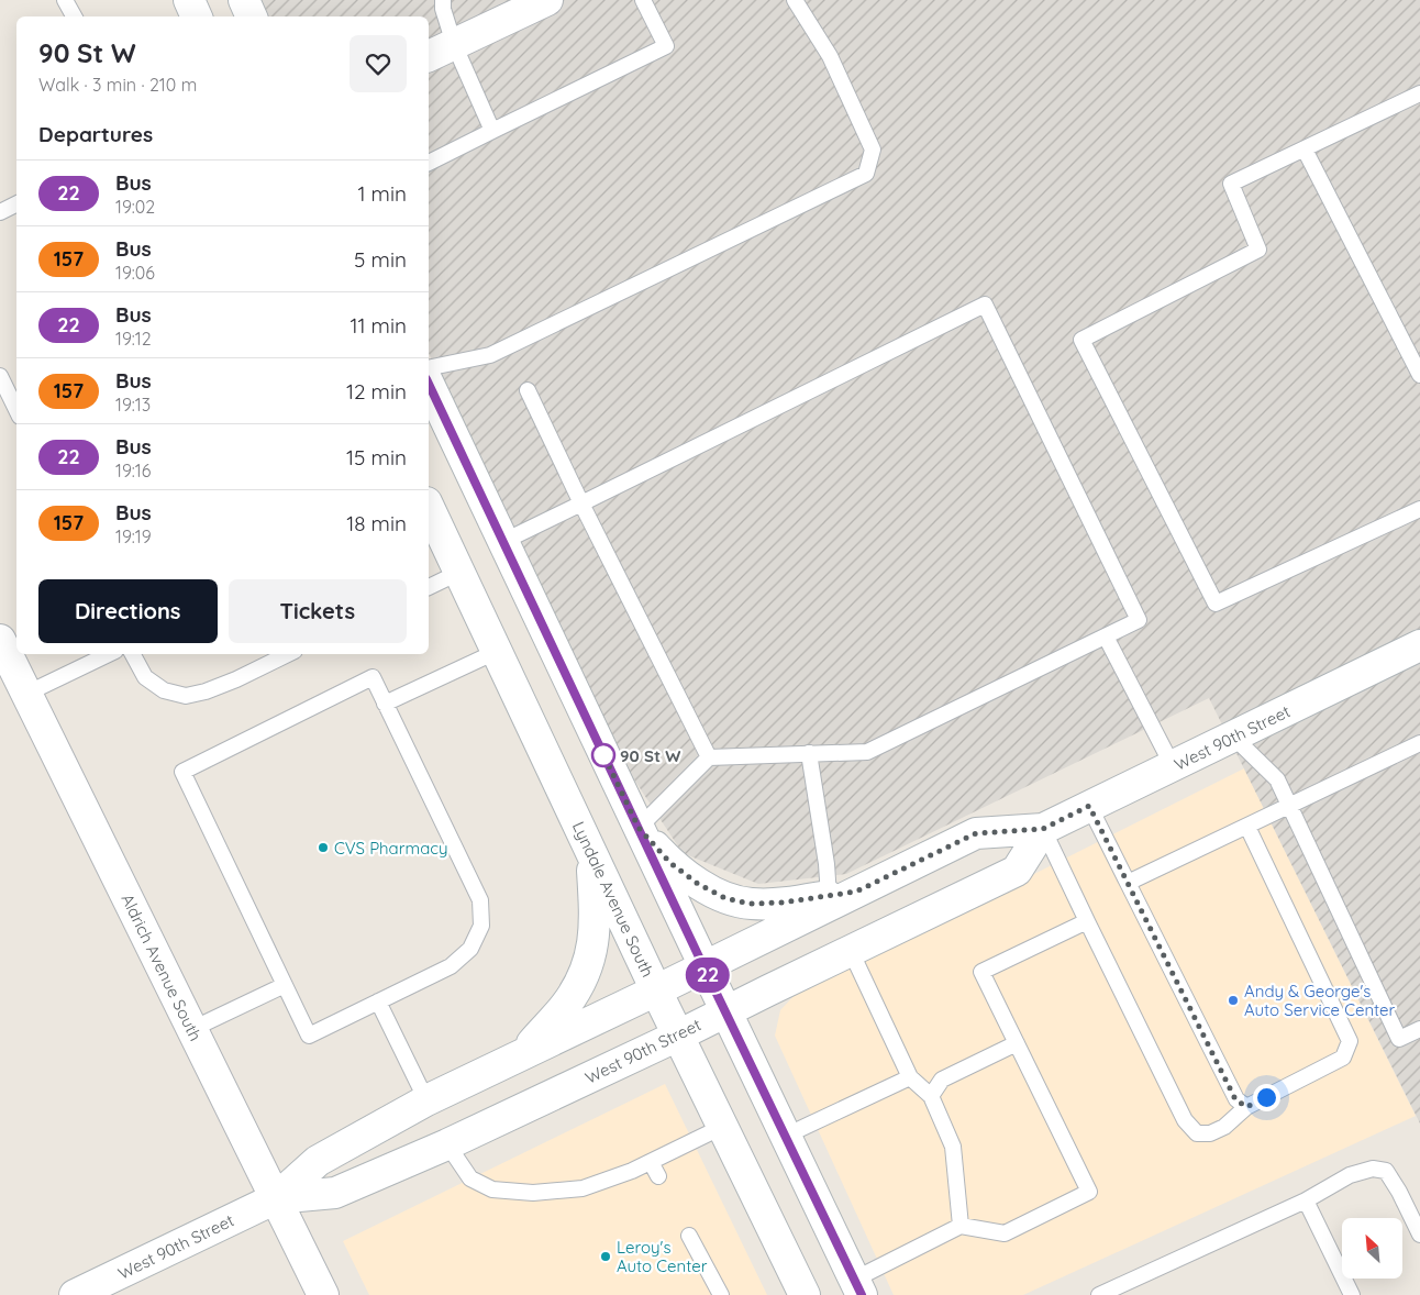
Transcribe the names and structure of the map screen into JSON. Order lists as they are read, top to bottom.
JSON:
{
  "streets": {
    "street": ["West 90th Street", "Lyndale Avenue South", "Aldrich Avenue South"]
  },
  "crossings": [
    ["West 90th Street", "Lyndale Avenue South"],
    ["West 90th Street", "Aldrich Avenue South"]
  ],
  "places": [
    "90 St W",
    "CVS Pharmacy",
    "Andy & George's Auto Service Center",
    "Leroy's Auto Center"
  ],
  "lines": ["bus line 22"],
  "north": "top left",
  "page": {
    "on_map": "22",
    "heading": [
      ["90 St W", "Walk · 3 min · 210 m"],
      "Departures"
    ],
    "list": [
      {
        "mark": "22",
        "name": "Bus",
        "note": "19:02",
        "value": "1 min"
      },
      {
        "mark": "157",
        "name": "Bus",
        "note": "19:06",
        "value": "5 min"
      },
      {
        "mark": "22",
        "name": "Bus",
        "note": "19:12",
        "value": "11 min"
      },
      {
        "mark": "157",
        "name": "Bus",
        "note": "19:13",
        "value": "12 min"
      },
      {
        "mark": "22",
        "name": "Bus",
        "note": "19:16",
        "value": "15 min"
      },
      {
        "mark": "157",
        "name": "Bus",
        "note": "19:19",
        "value": "18 min"
      }
    ],
    "buttons": ["Directions", "Tickets"]
  }
}
